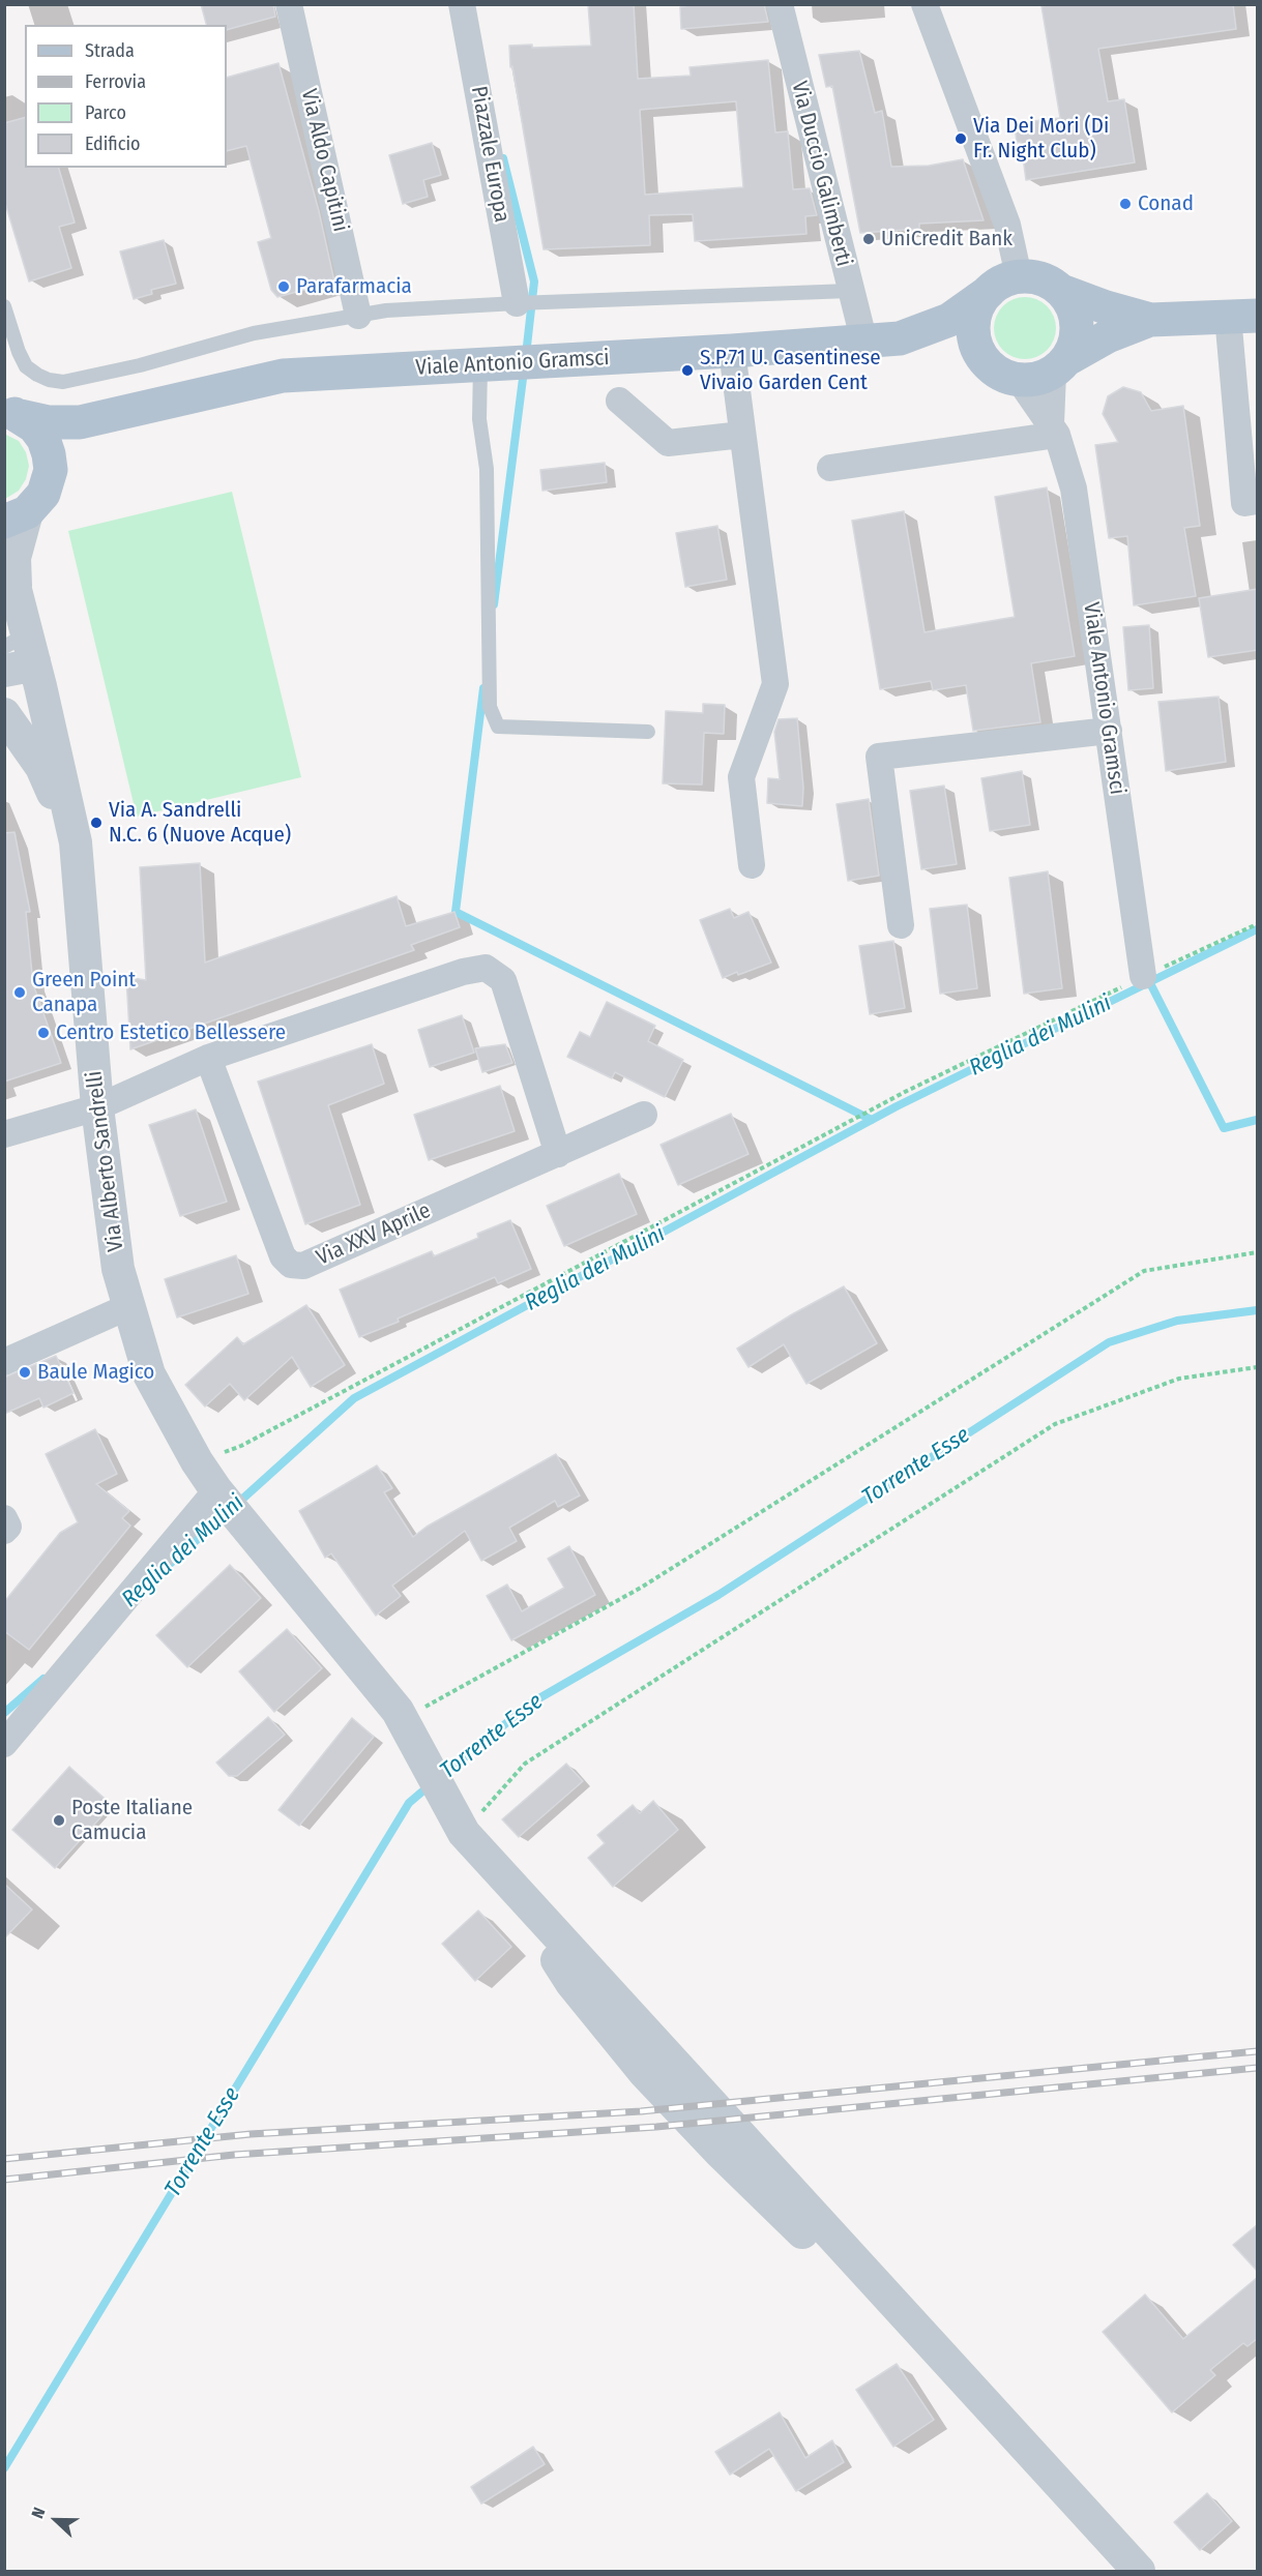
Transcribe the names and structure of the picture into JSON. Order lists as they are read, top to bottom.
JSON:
{
  "streets": {
    "main road": ["Viale Antonio Gramsci"],
    "street": [
      "Piazzale Europa",
      "Via Aldo Capitini",
      "Via Duccio Galimberti",
      "Via Alberto Sandrelli",
      "Via XXV Aprile"
    ]
  },
  "crossings": [
    ["Via Duccio Galimberti", "Viale Antonio Gramsci"],
    ["Viale Antonio Gramsci", "Via Alberto Sandrelli"]
  ],
  "water": ["Reglia dei Mulini", "Torrente Esse"],
  "places": [
    "Via Dei Mori (Di Fr. Night Club)",
    "Conad",
    "UniCredit Bank",
    "Parafarmacia",
    "S.P.71 U. Casentinese Vivaio Garden Cent",
    "Via A. Sandrelli N.C. 6 (Nuove Acque)",
    "Green Point Canapa",
    "Centro Estetico Bellessere",
    "Baule Magico",
    "Poste Italiane Camucia"
  ],
  "legend": [
    "Strada",
    "Ferrovia",
    "Parco",
    "Edificio"
  ],
  "north": "left"
}
